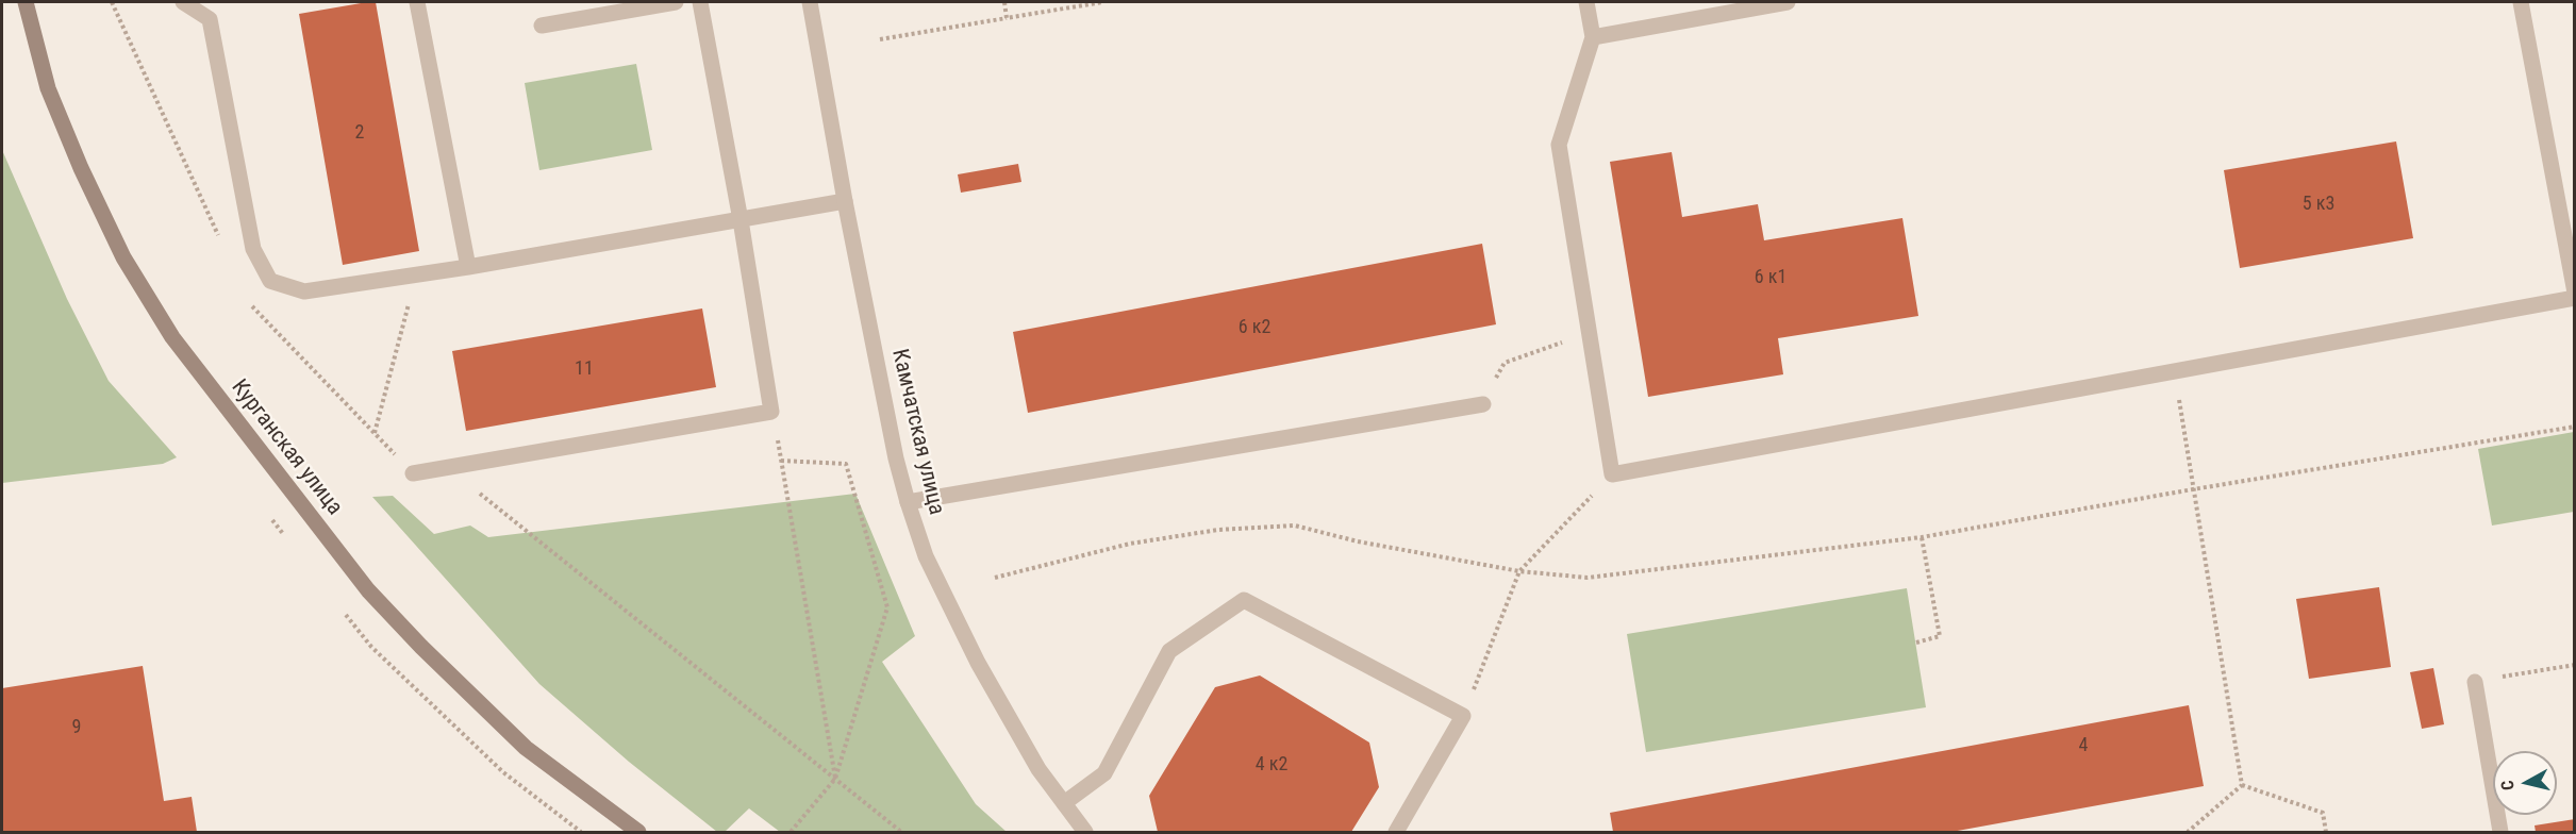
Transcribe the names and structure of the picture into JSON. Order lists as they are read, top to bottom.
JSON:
{
  "streets": {
    "street": ["Камчатская улица", "Курганская улица"]
  },
  "house_numbers": [
    "2",
    "5 к3",
    "6 к1",
    "6 к2",
    "11",
    "9",
    "4",
    "4 к2"
  ],
  "north": "left"
}
